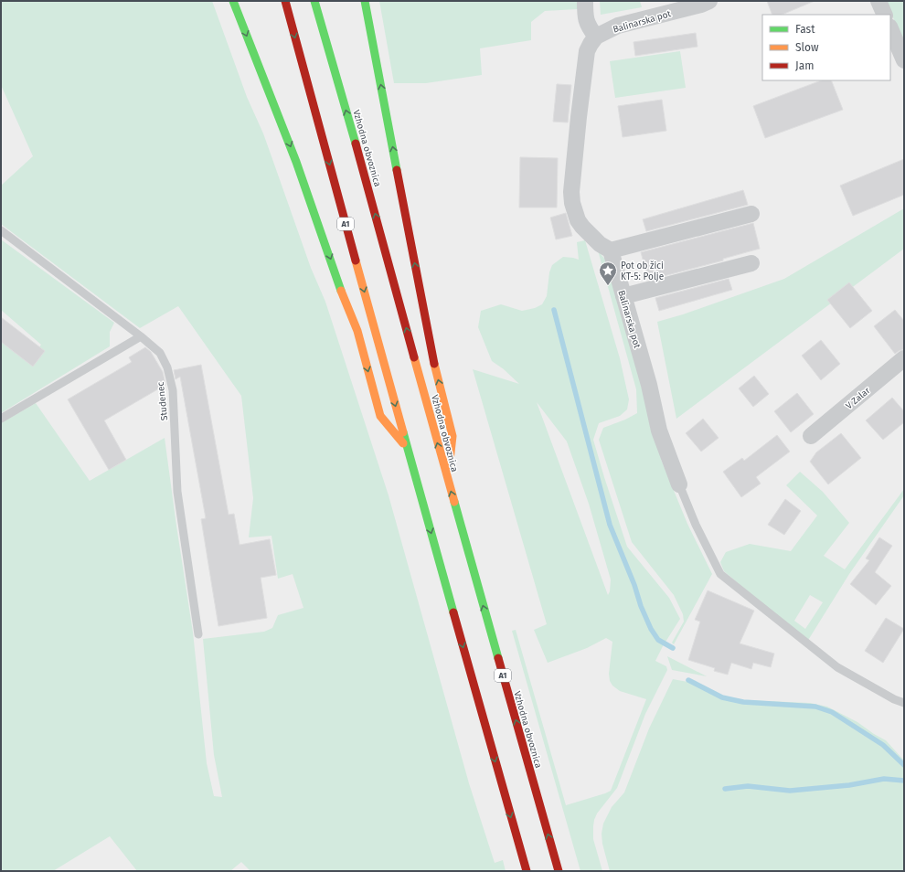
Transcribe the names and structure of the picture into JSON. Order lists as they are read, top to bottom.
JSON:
{
  "streets": {
    "highway": ["Vzhodna obvoznica", "A1"],
    "street": ["Balinarska pot", "V Zalar"],
    "lane": ["Studenec"]
  },
  "places": {
    "place": ["Pot ob žici KT-5: Polje"]
  },
  "legend": ["Fast", "Slow", "Jam"]
}
